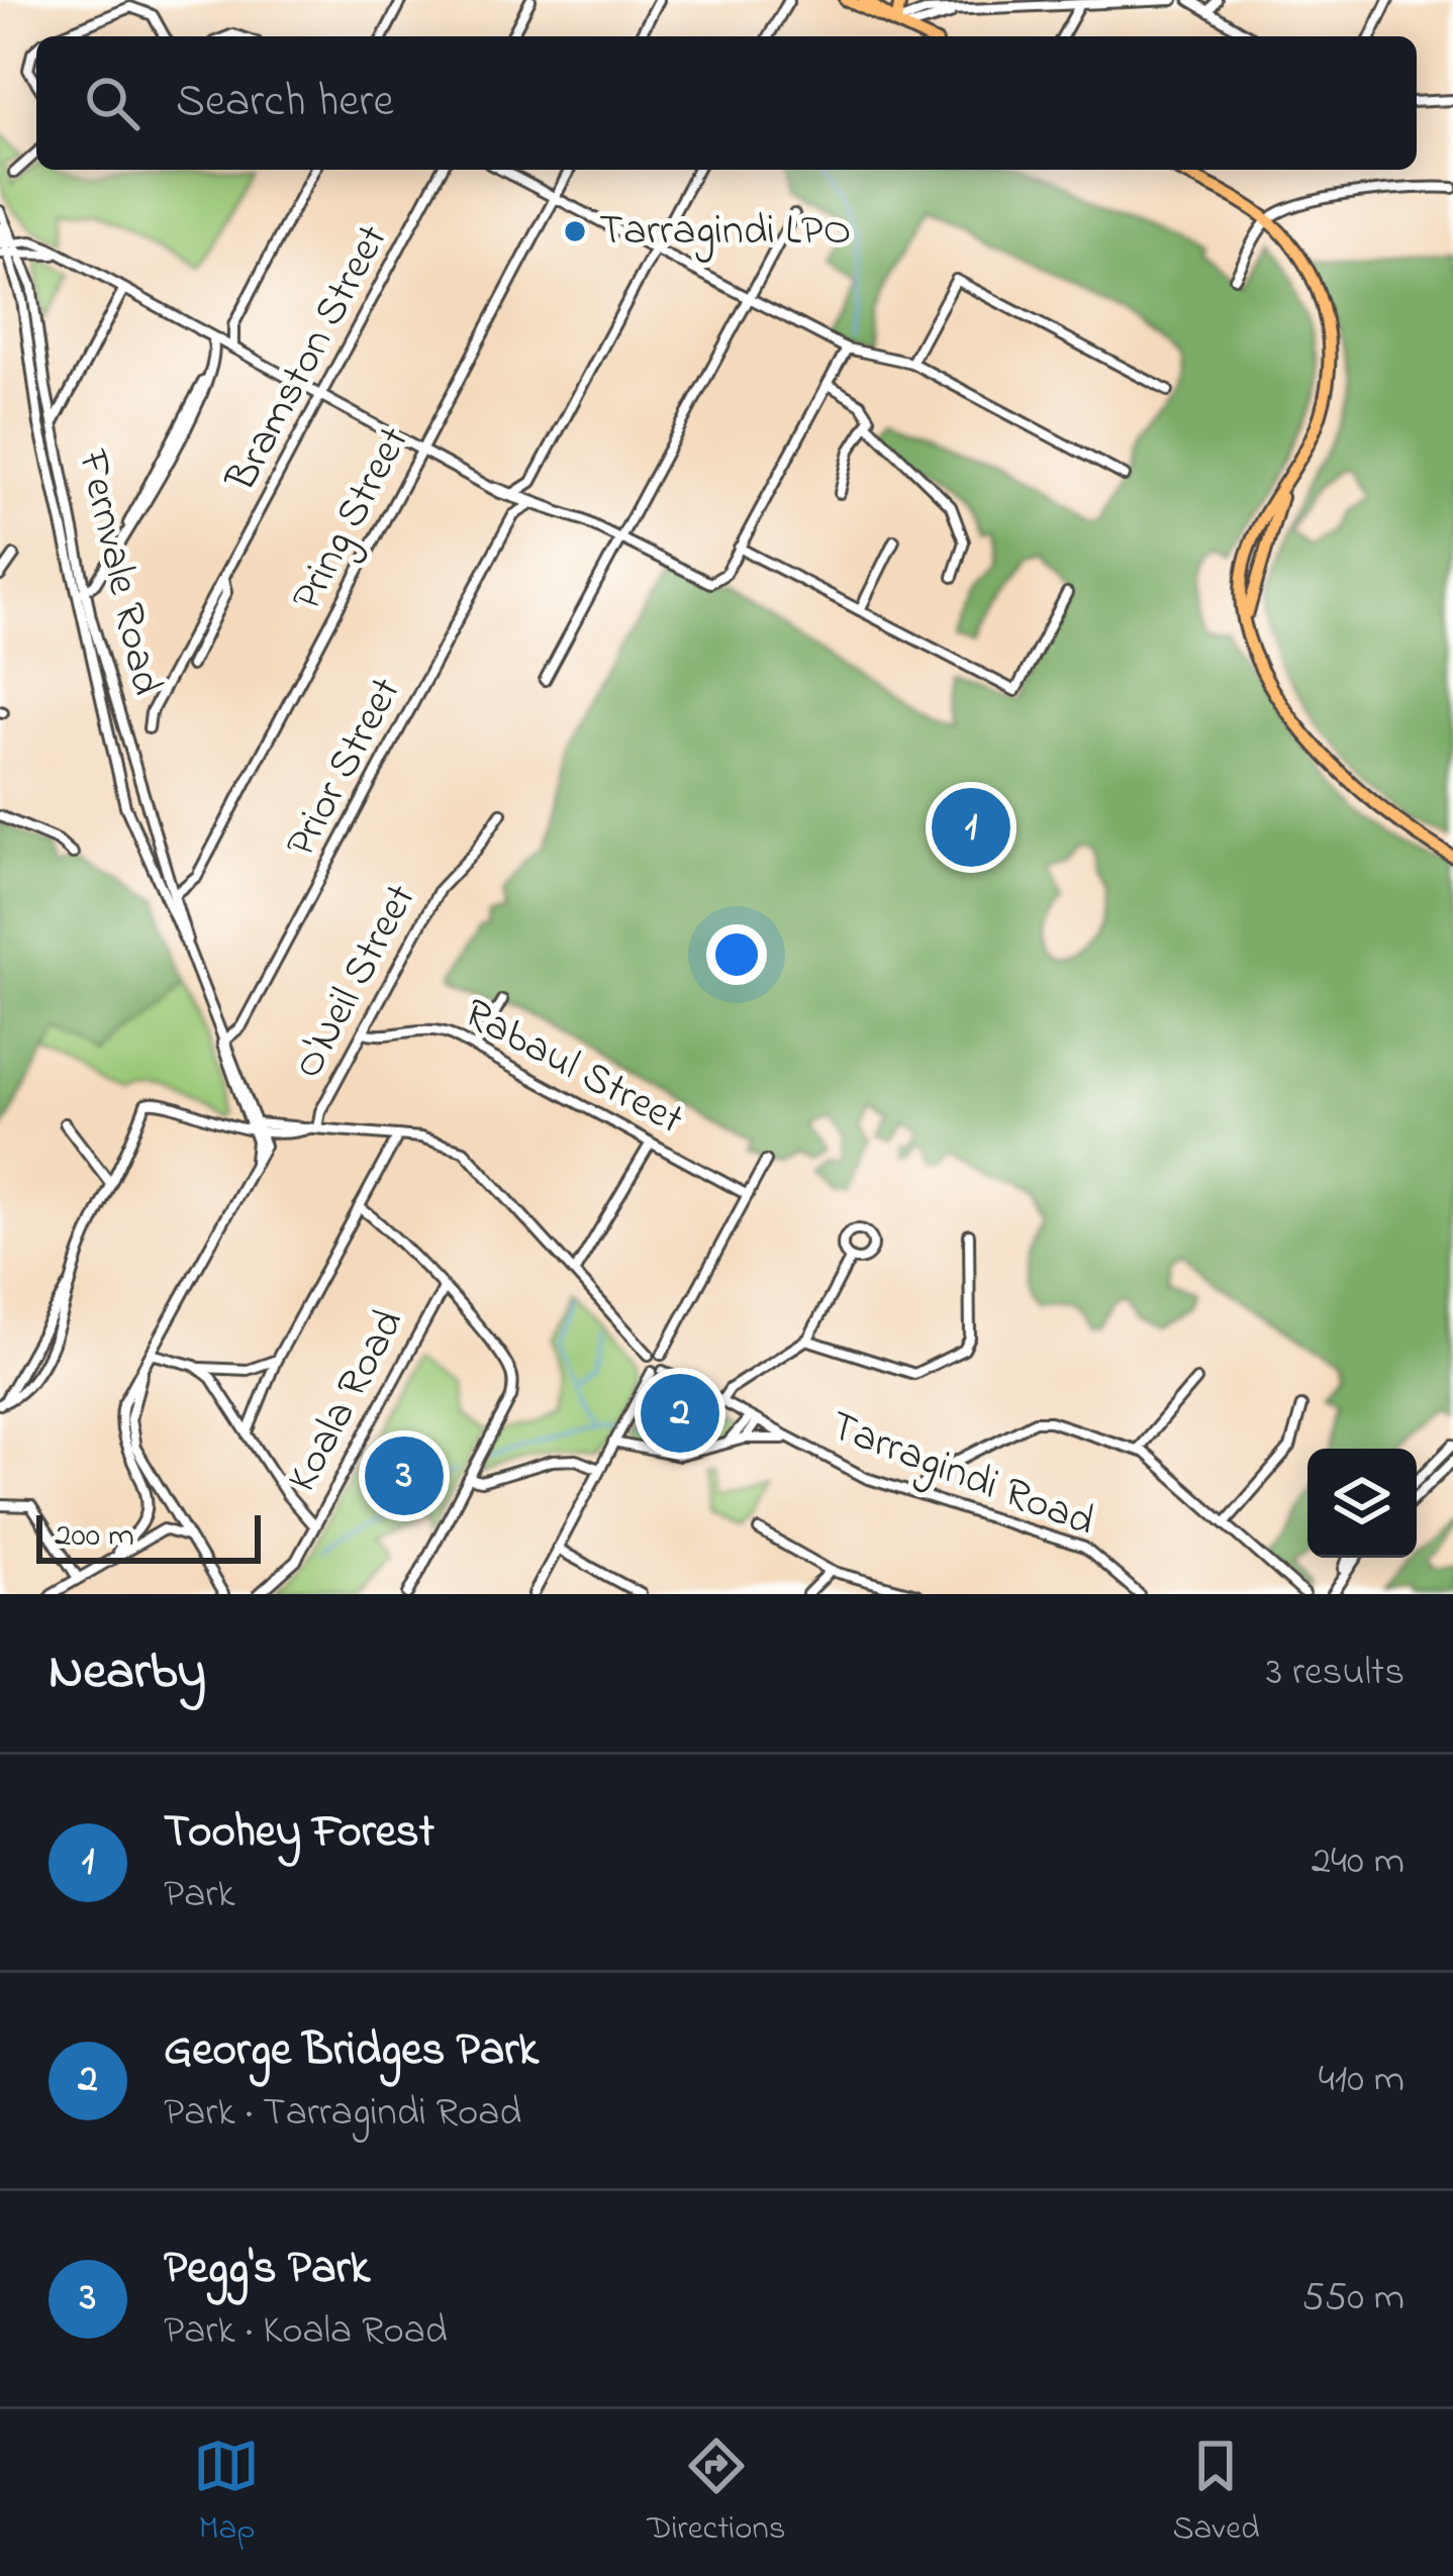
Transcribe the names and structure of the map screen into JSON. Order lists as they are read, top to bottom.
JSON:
{
  "streets": {
    "street": [
      "Bramston Street",
      "Pring Street",
      "Fernvale Road",
      "Prior Street",
      "O'Neil Street",
      "Rabaul Street",
      "Koala Road",
      "Tarragindi Road"
    ]
  },
  "crossings": [
    ["Pring Street", "Fernvale Road"],
    ["Fernvale Road", "Prior Street"],
    ["O'Neil Street", "Rabaul Street"]
  ],
  "places": ["Tarragindi LPO"],
  "scale_bar": "200 m",
  "page": {
    "search": "Search here",
    "pins": ["1", "2", "3"],
    "scale": "200 m",
    "heading": ["Nearby", "3 results"],
    "list": [
      {
        "mark": "1",
        "name": "Toohey Forest",
        "note": "Park",
        "value": "240 m"
      },
      {
        "mark": "2",
        "name": "George Bridges Park",
        "note": "Park · Tarragindi Road",
        "value": "410 m"
      },
      {
        "mark": "3",
        "name": "Pegg's Park",
        "note": "Park · Koala Road",
        "value": "550 m"
      }
    ],
    "nav": ["Map", "Directions", "Saved"]
  }
}
